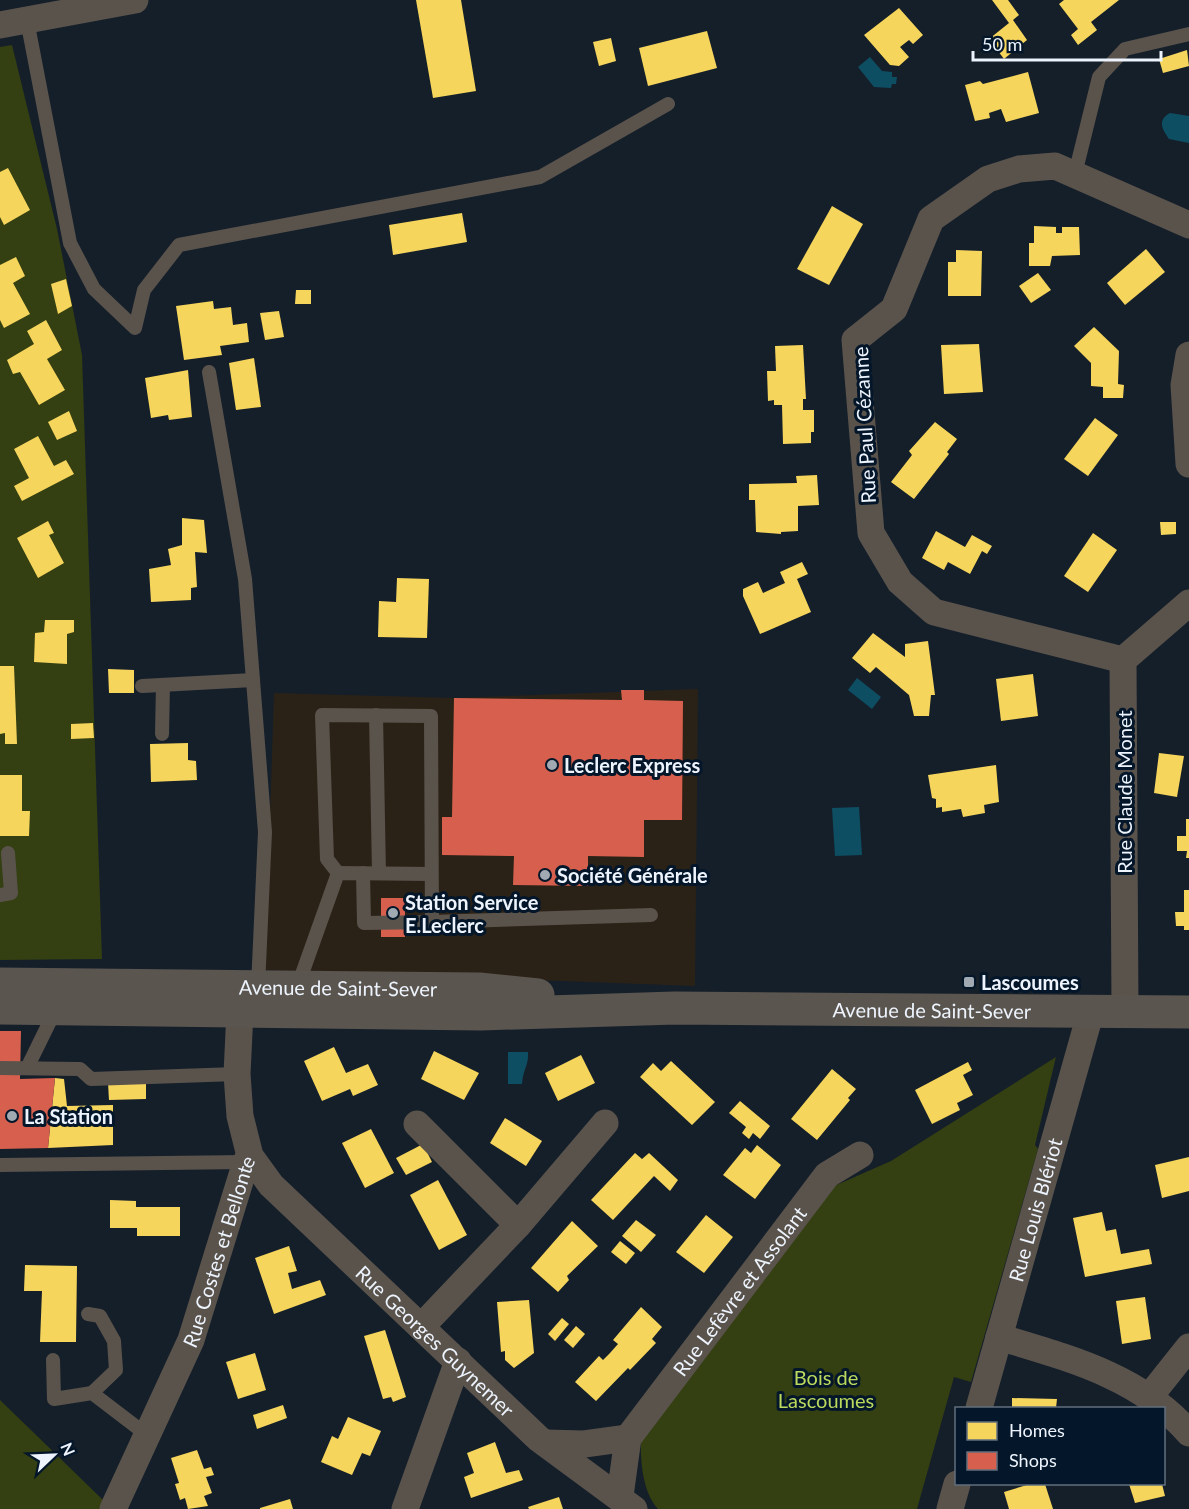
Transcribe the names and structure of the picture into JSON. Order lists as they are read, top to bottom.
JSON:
{
  "streets": {
    "main road": ["Avenue de Saint-Sever"],
    "street": [
      "Rue Paul Cézanne",
      "Rue Claude Monet",
      "Rue Louis Blériot",
      "Rue Costes et Bellonte",
      "Rue Lefèvre et Assolant",
      "Rue Georges Guynemer"
    ]
  },
  "crossings": [
    ["Rue Paul Cézanne", "Rue Claude Monet"],
    ["Rue Claude Monet", "Avenue de Saint-Sever"],
    ["Avenue de Saint-Sever", "Rue Louis Blériot"],
    ["Avenue de Saint-Sever", "Rue Costes et Bellonte"],
    ["Rue Costes et Bellonte", "Rue Georges Guynemer"],
    ["Rue Lefèvre et Assolant", "Rue Georges Guynemer"]
  ],
  "parks": ["Bois de Lascoumes"],
  "places": {
    "other": [
      "Leclerc Express",
      "Société Générale",
      "Station Service E.Leclerc",
      "La Station"
    ],
    "transit": ["Lascoumes"]
  },
  "legend": ["Homes", "Shops"],
  "scale_bar": "50 m",
  "north": "top right"
}
